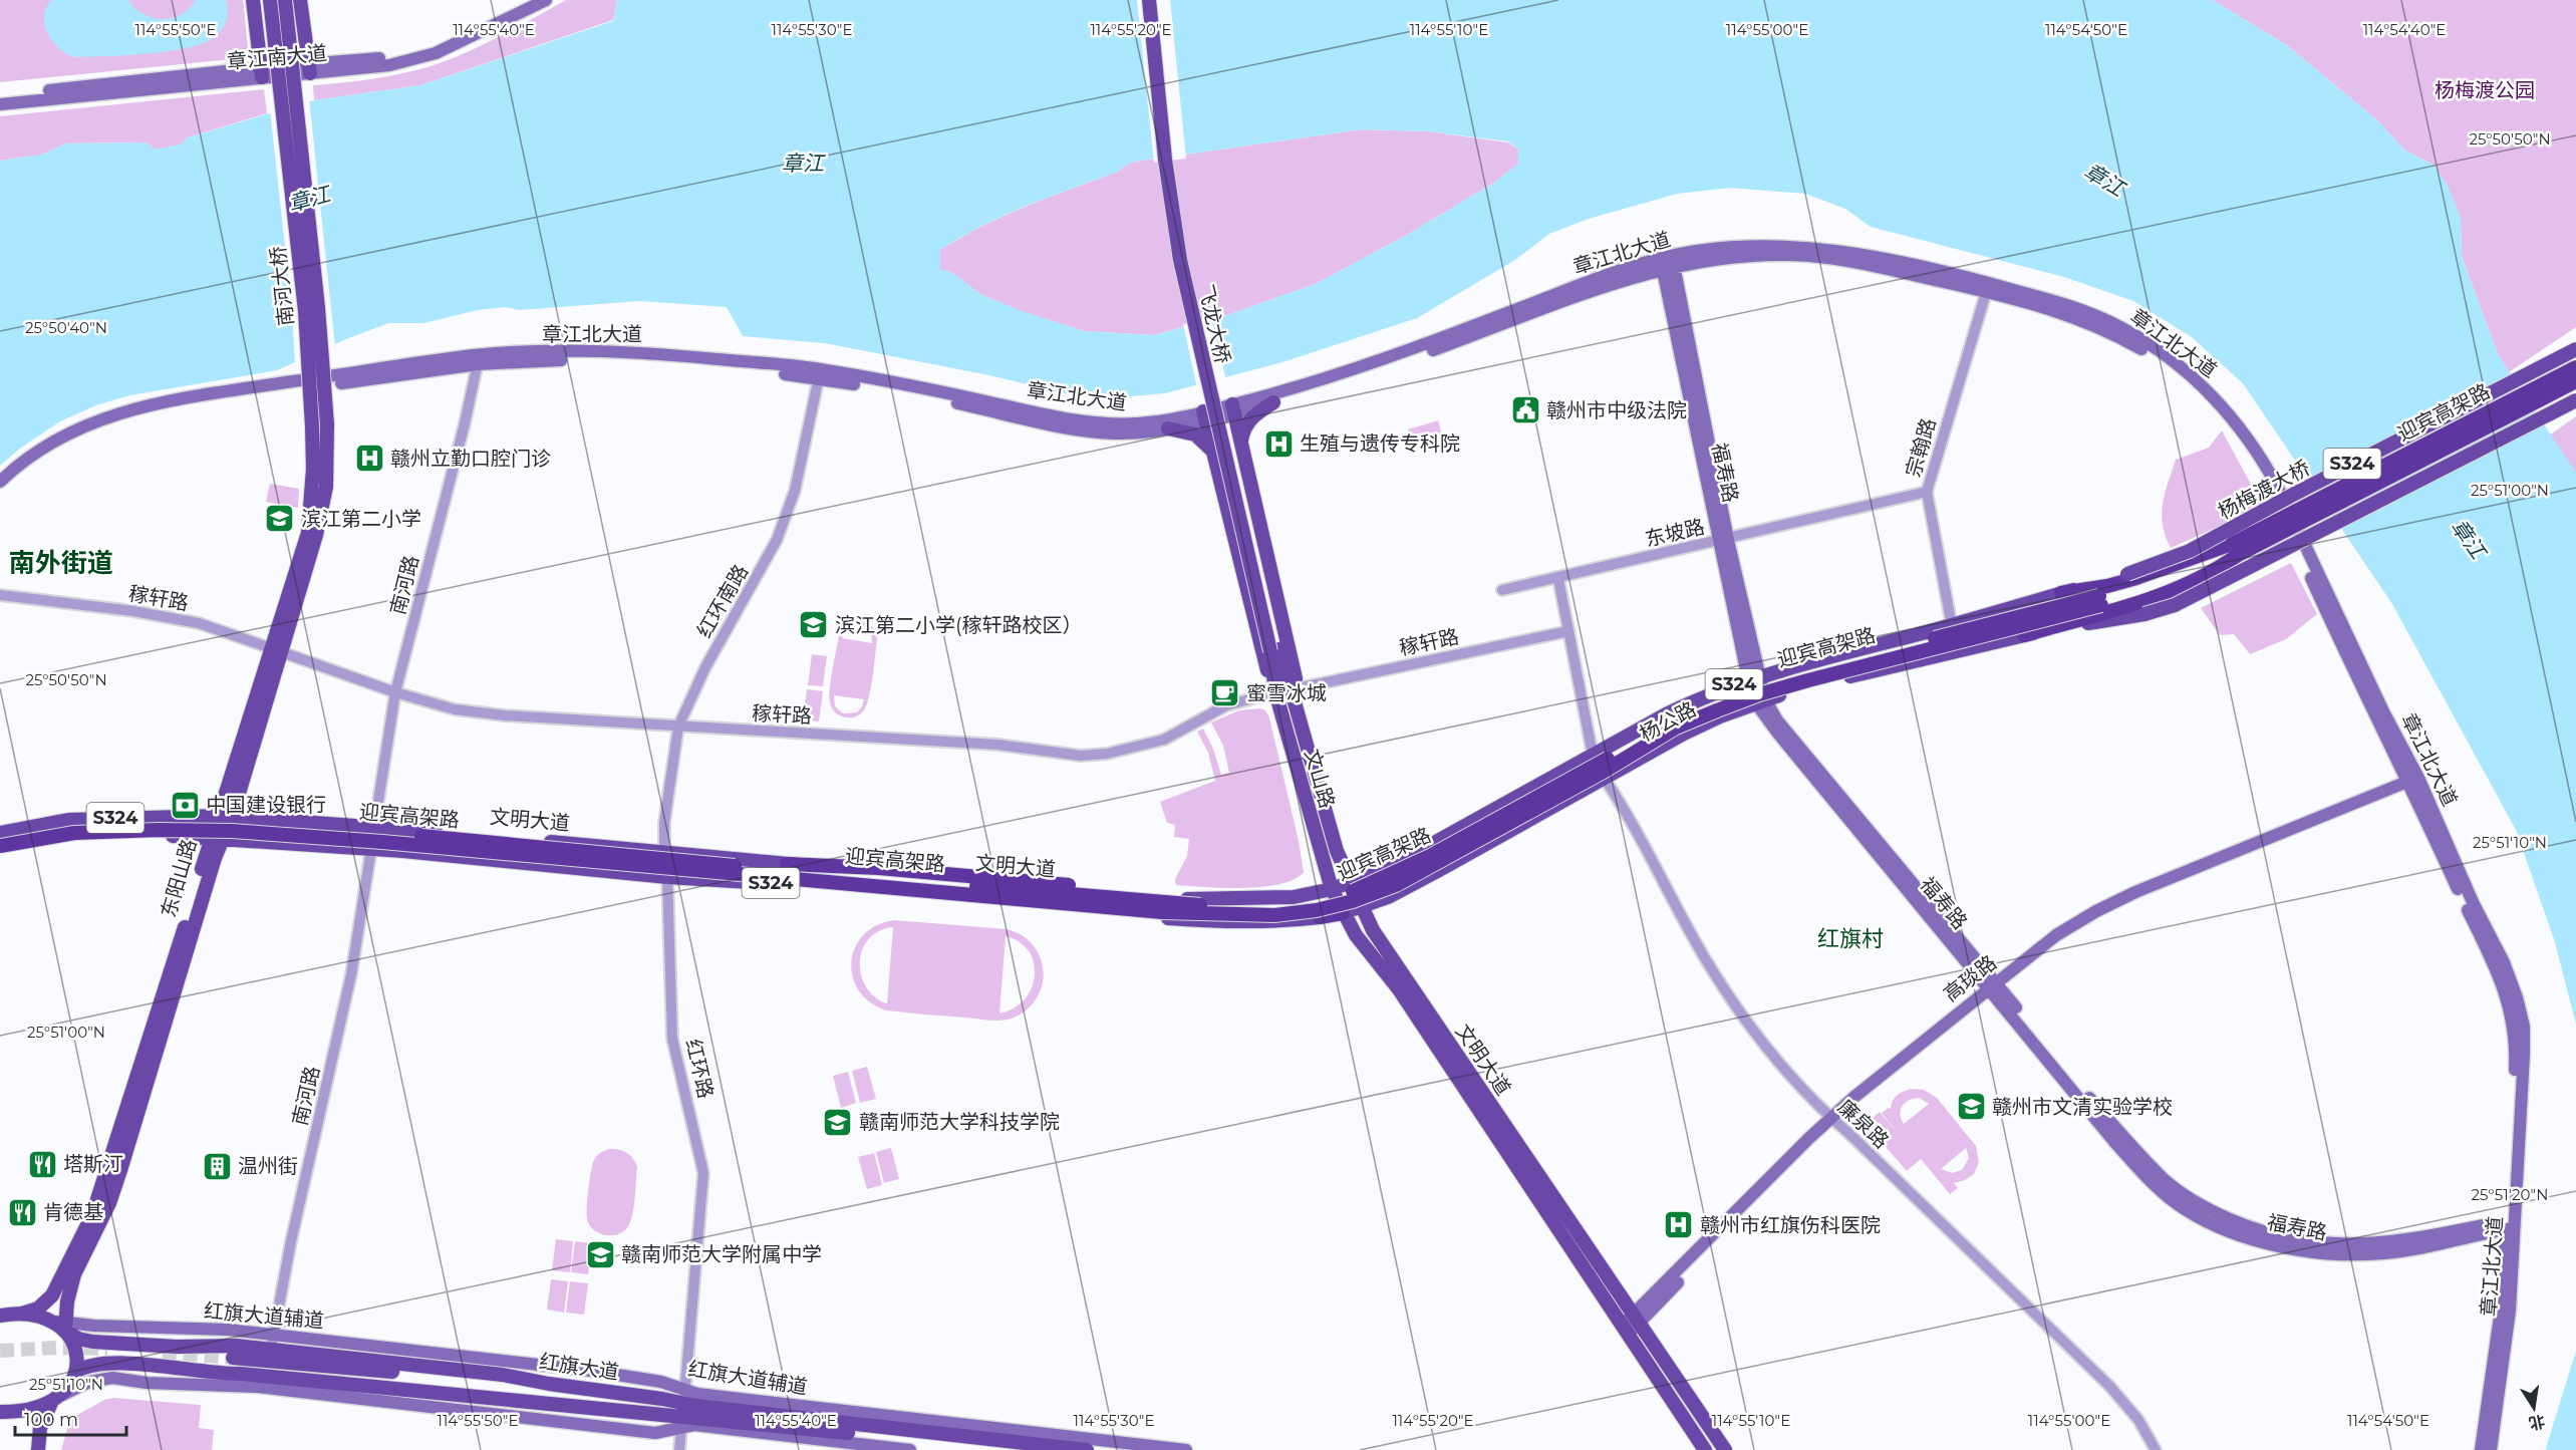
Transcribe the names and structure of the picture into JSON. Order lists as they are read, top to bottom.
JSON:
{
  "streets": {
    "highway": ["迎宾高架路", "S324", "文明大道"],
    "main road": [
      "章江南大道",
      "章江北大道",
      "南河大桥",
      "飞龙大桥",
      "福寿路",
      "杨梅渡大桥",
      "杨公路",
      "文山路",
      "东阳山路",
      "高琰路",
      "红旗大道辅道",
      "红旗大道"
    ],
    "street": [
      "宗翰路",
      "东坡路",
      "南河路",
      "稼轩路",
      "红环南路",
      "红环路",
      "廉泉路"
    ]
  },
  "crossings": [
    ["章江北大道", "宗翰路"],
    ["章江北大道", "福寿路"],
    ["章江北大道", "南河路"],
    ["章江北大道", "红环南路"],
    ["章江北大道", "高琰路"],
    ["南河大桥", "东阳山路"],
    ["飞龙大桥", "文山路"],
    ["迎宾高架路", "S324"],
    ["迎宾高架路", "杨梅渡大桥"],
    ["迎宾高架路", "杨公路"],
    ["迎宾高架路", "文明大道"],
    ["迎宾高架路", "红环路"],
    ["宗翰路", "东坡路"],
    ["宗翰路", "杨公路"],
    ["S324", "杨梅渡大桥"],
    ["S324", "南河路"],
    ["S324", "杨公路"],
    ["S324", "东阳山路"],
    ["福寿路", "东坡路"],
    ["福寿路", "杨公路"],
    ["福寿路", "高琰路"],
    ["杨梅渡大桥", "杨公路"],
    ["南河路", "稼轩路"],
    ["南河路", "文明大道"],
    ["南河路", "红旗大道辅道"],
    ["南河路", "红旗大道"],
    ["稼轩路", "红环南路"],
    ["稼轩路", "文山路"],
    ["稼轩路", "东阳山路"],
    ["红环南路", "文明大道"],
    ["红环南路", "红环路"],
    ["杨公路", "文山路"],
    ["杨公路", "文明大道"],
    ["杨公路", "廉泉路"],
    ["文山路", "文明大道"],
    ["文明大道", "东阳山路"],
    ["文明大道", "高琰路"],
    ["文明大道", "红环路"],
    ["东阳山路", "红旗大道辅道"],
    ["东阳山路", "红旗大道"],
    ["高琰路", "廉泉路"],
    ["红环路", "红旗大道辅道"],
    ["红环路", "红旗大道"],
    ["红旗大道辅道", "红旗大道"]
  ],
  "districts": ["南外街道", "红旗村"],
  "water": ["章江"],
  "parks": ["杨梅渡公园"],
  "places": {
    "public building": ["赣州市中级法院"],
    "hospital": ["生殖与遗传专科院", "赣州立勤口腔门诊", "赣州市红旗伤科医院"],
    "school or university": [
      "滨江第二小学",
      "滨江第二小学(稼轩路校区）",
      "赣州市文清实验学校",
      "赣南师范大学科技学院",
      "赣南师范大学附属中学"
    ],
    "cafe": ["蜜雪冰城"],
    "bank": ["中国建设银行"],
    "restaurant": ["塔斯汀", "肯德基"],
    "building": ["温州街"]
  },
  "scale_bar": "100 m",
  "north": "bottom",
  "coordinates": [
    "114°55'50\"E",
    "114°55'40\"E",
    "114°55'30\"E",
    "114°55'20\"E",
    "114°55'10\"E",
    "114°55'00\"E",
    "114°54'50\"E",
    "114°54'40\"E",
    "25°50'50\"N",
    "25°50'40\"N",
    "25°51'00\"N",
    "25°51'10\"N",
    "25°51'20\"N"
  ]
}
